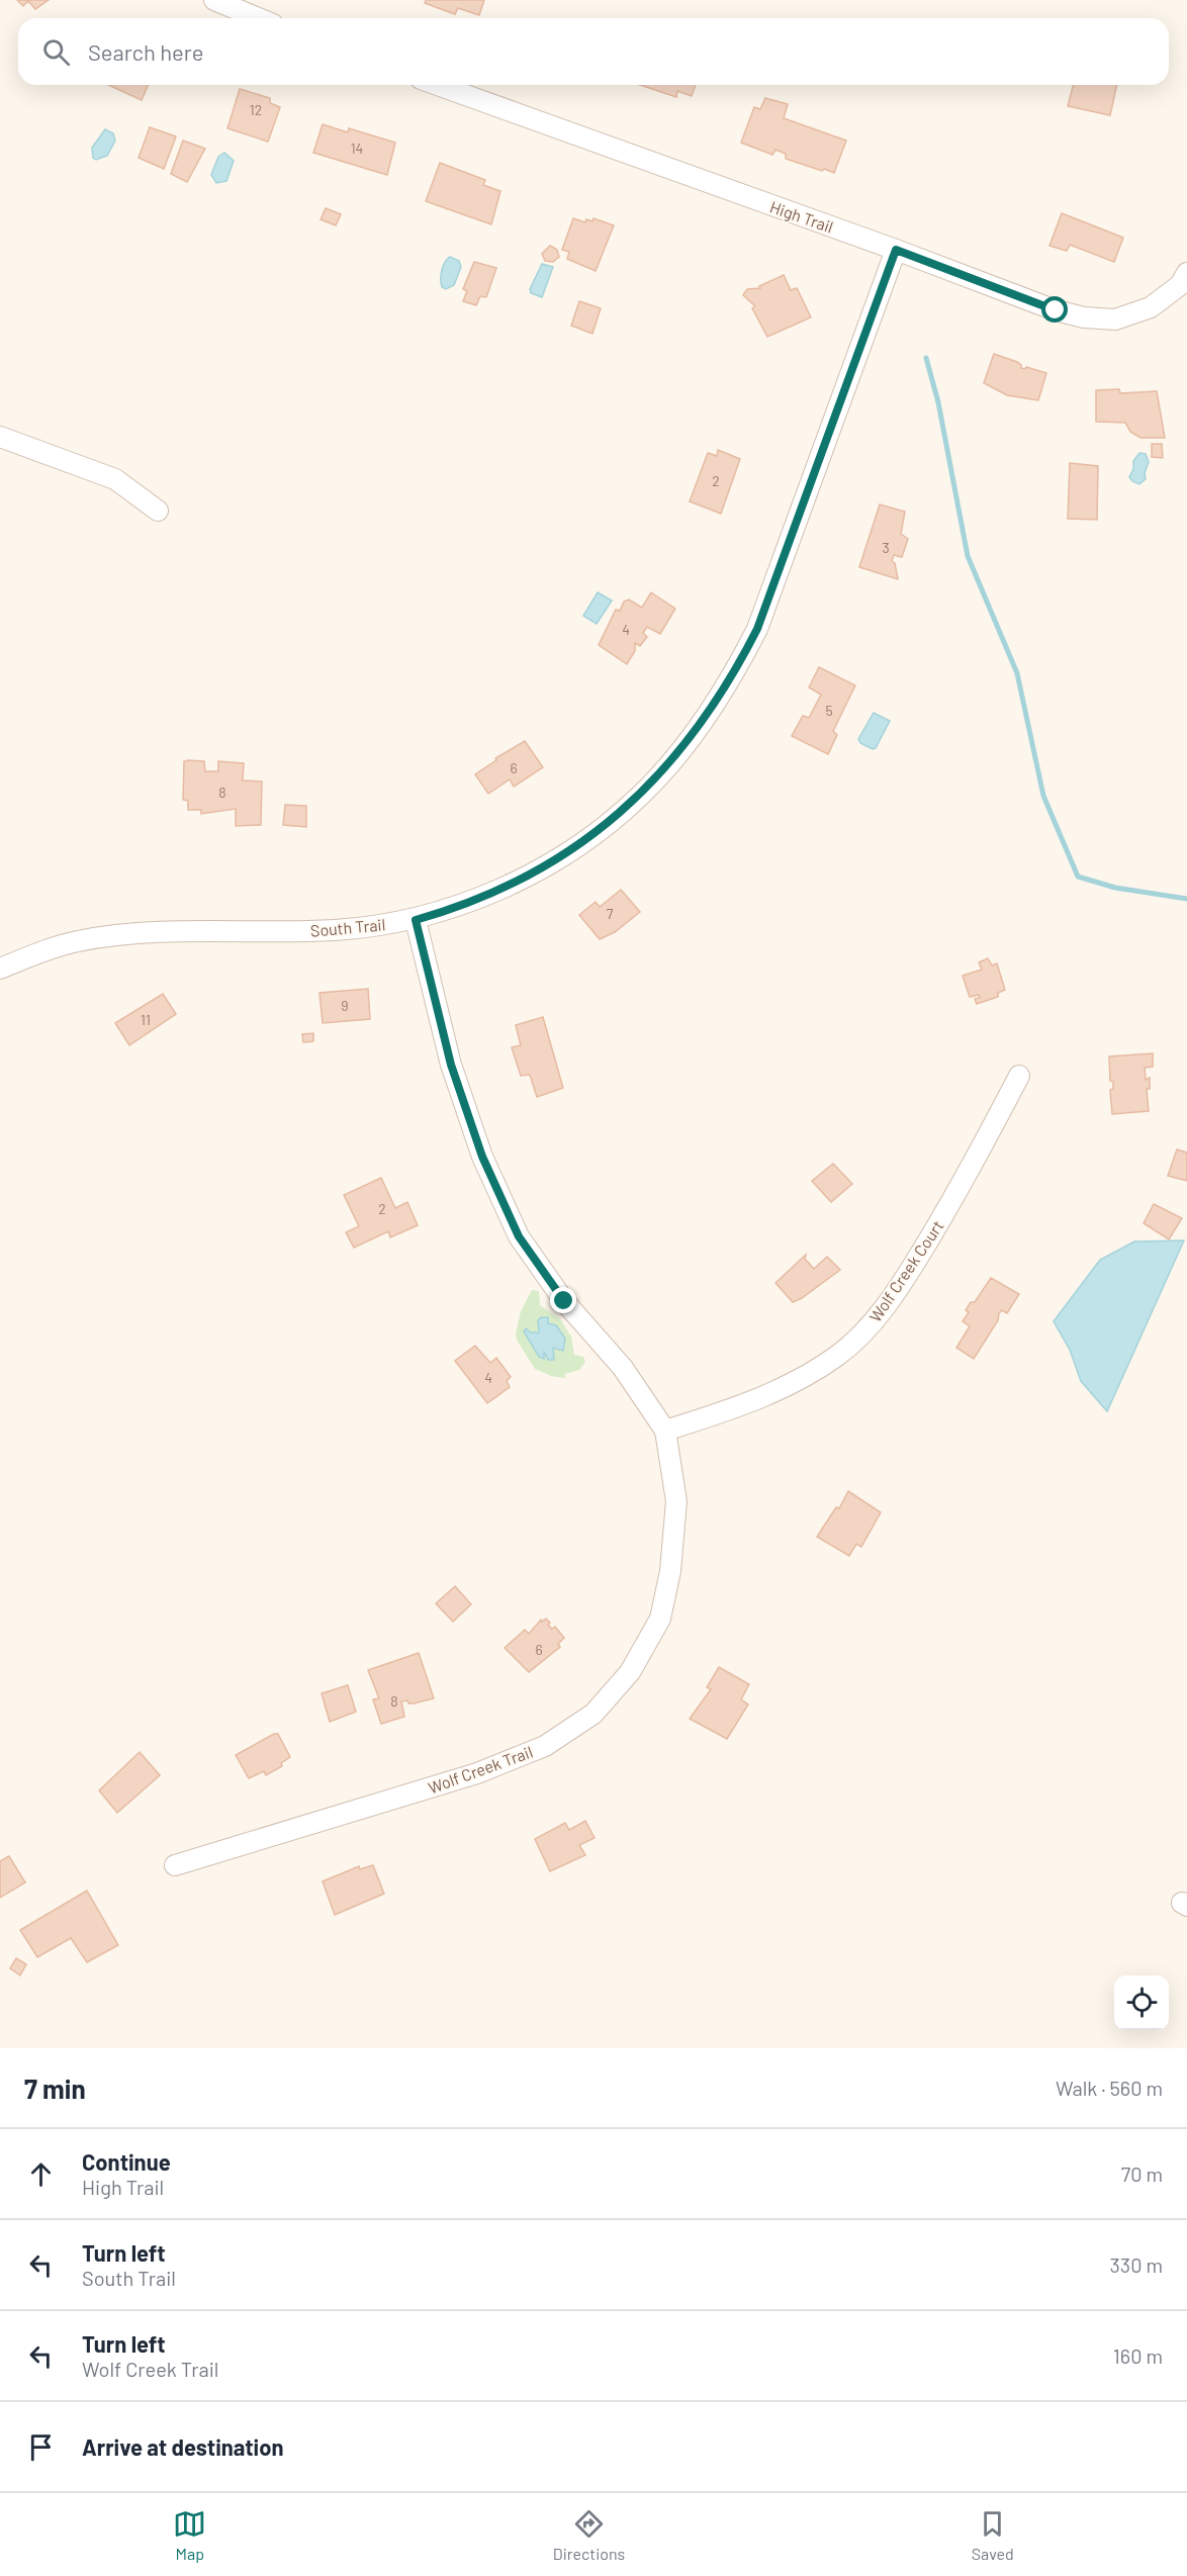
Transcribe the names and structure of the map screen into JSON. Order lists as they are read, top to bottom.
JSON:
{
  "streets": {
    "street": [
      "High Trail",
      "South Trail",
      "Wolf Creek Court",
      "Wolf Creek Trail"
    ]
  },
  "crossings": [
    ["High Trail", "South Trail"],
    ["South Trail", "Wolf Creek Trail"],
    ["Wolf Creek Court", "Wolf Creek Trail"]
  ],
  "house_numbers": [
    "12",
    "14",
    "2",
    "3",
    "4",
    "5",
    "6",
    "8",
    "7",
    "9",
    "11",
    "2",
    "4",
    "6",
    "8"
  ],
  "page": {
    "search": "Search here",
    "heading": ["7 min", "Walk · 560 m"],
    "list": [
      ["Continue", "High Trail", "70 m"],
      ["Turn left", "South Trail", "330 m"],
      ["Turn left", "Wolf Creek Trail", "160 m"],
      "Arrive at destination"
    ],
    "nav": ["Map", "Directions", "Saved"]
  }
}
